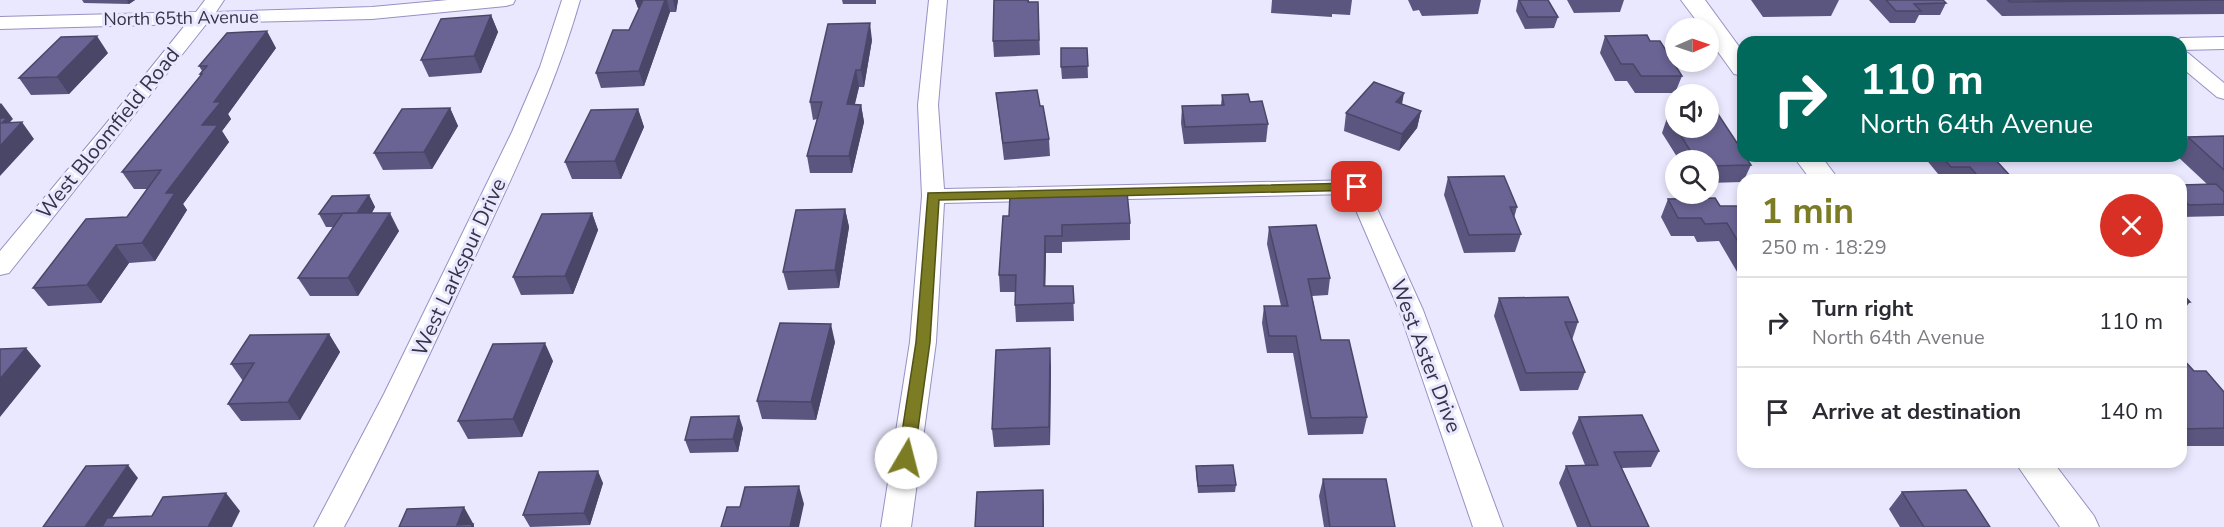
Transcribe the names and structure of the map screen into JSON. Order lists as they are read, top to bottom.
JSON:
{
  "streets": {
    "street": [
      "North 65th Avenue",
      "West Bloomfield Road",
      "West Larkspur Drive",
      "West Aster Drive"
    ]
  },
  "crossings": [
    ["North 65th Avenue", "West Bloomfield Road"]
  ],
  "north": "right",
  "page": {
    "turn": ["110 m", "North 64th Avenue"],
    "heading": ["1 min", "250 m · 18:29"],
    "list": [
      {
        "name": "Turn right",
        "note": "North 64th Avenue",
        "value": "110 m"
      },
      {
        "name": "Arrive at destination",
        "value": "140 m"
      }
    ]
  }
}
